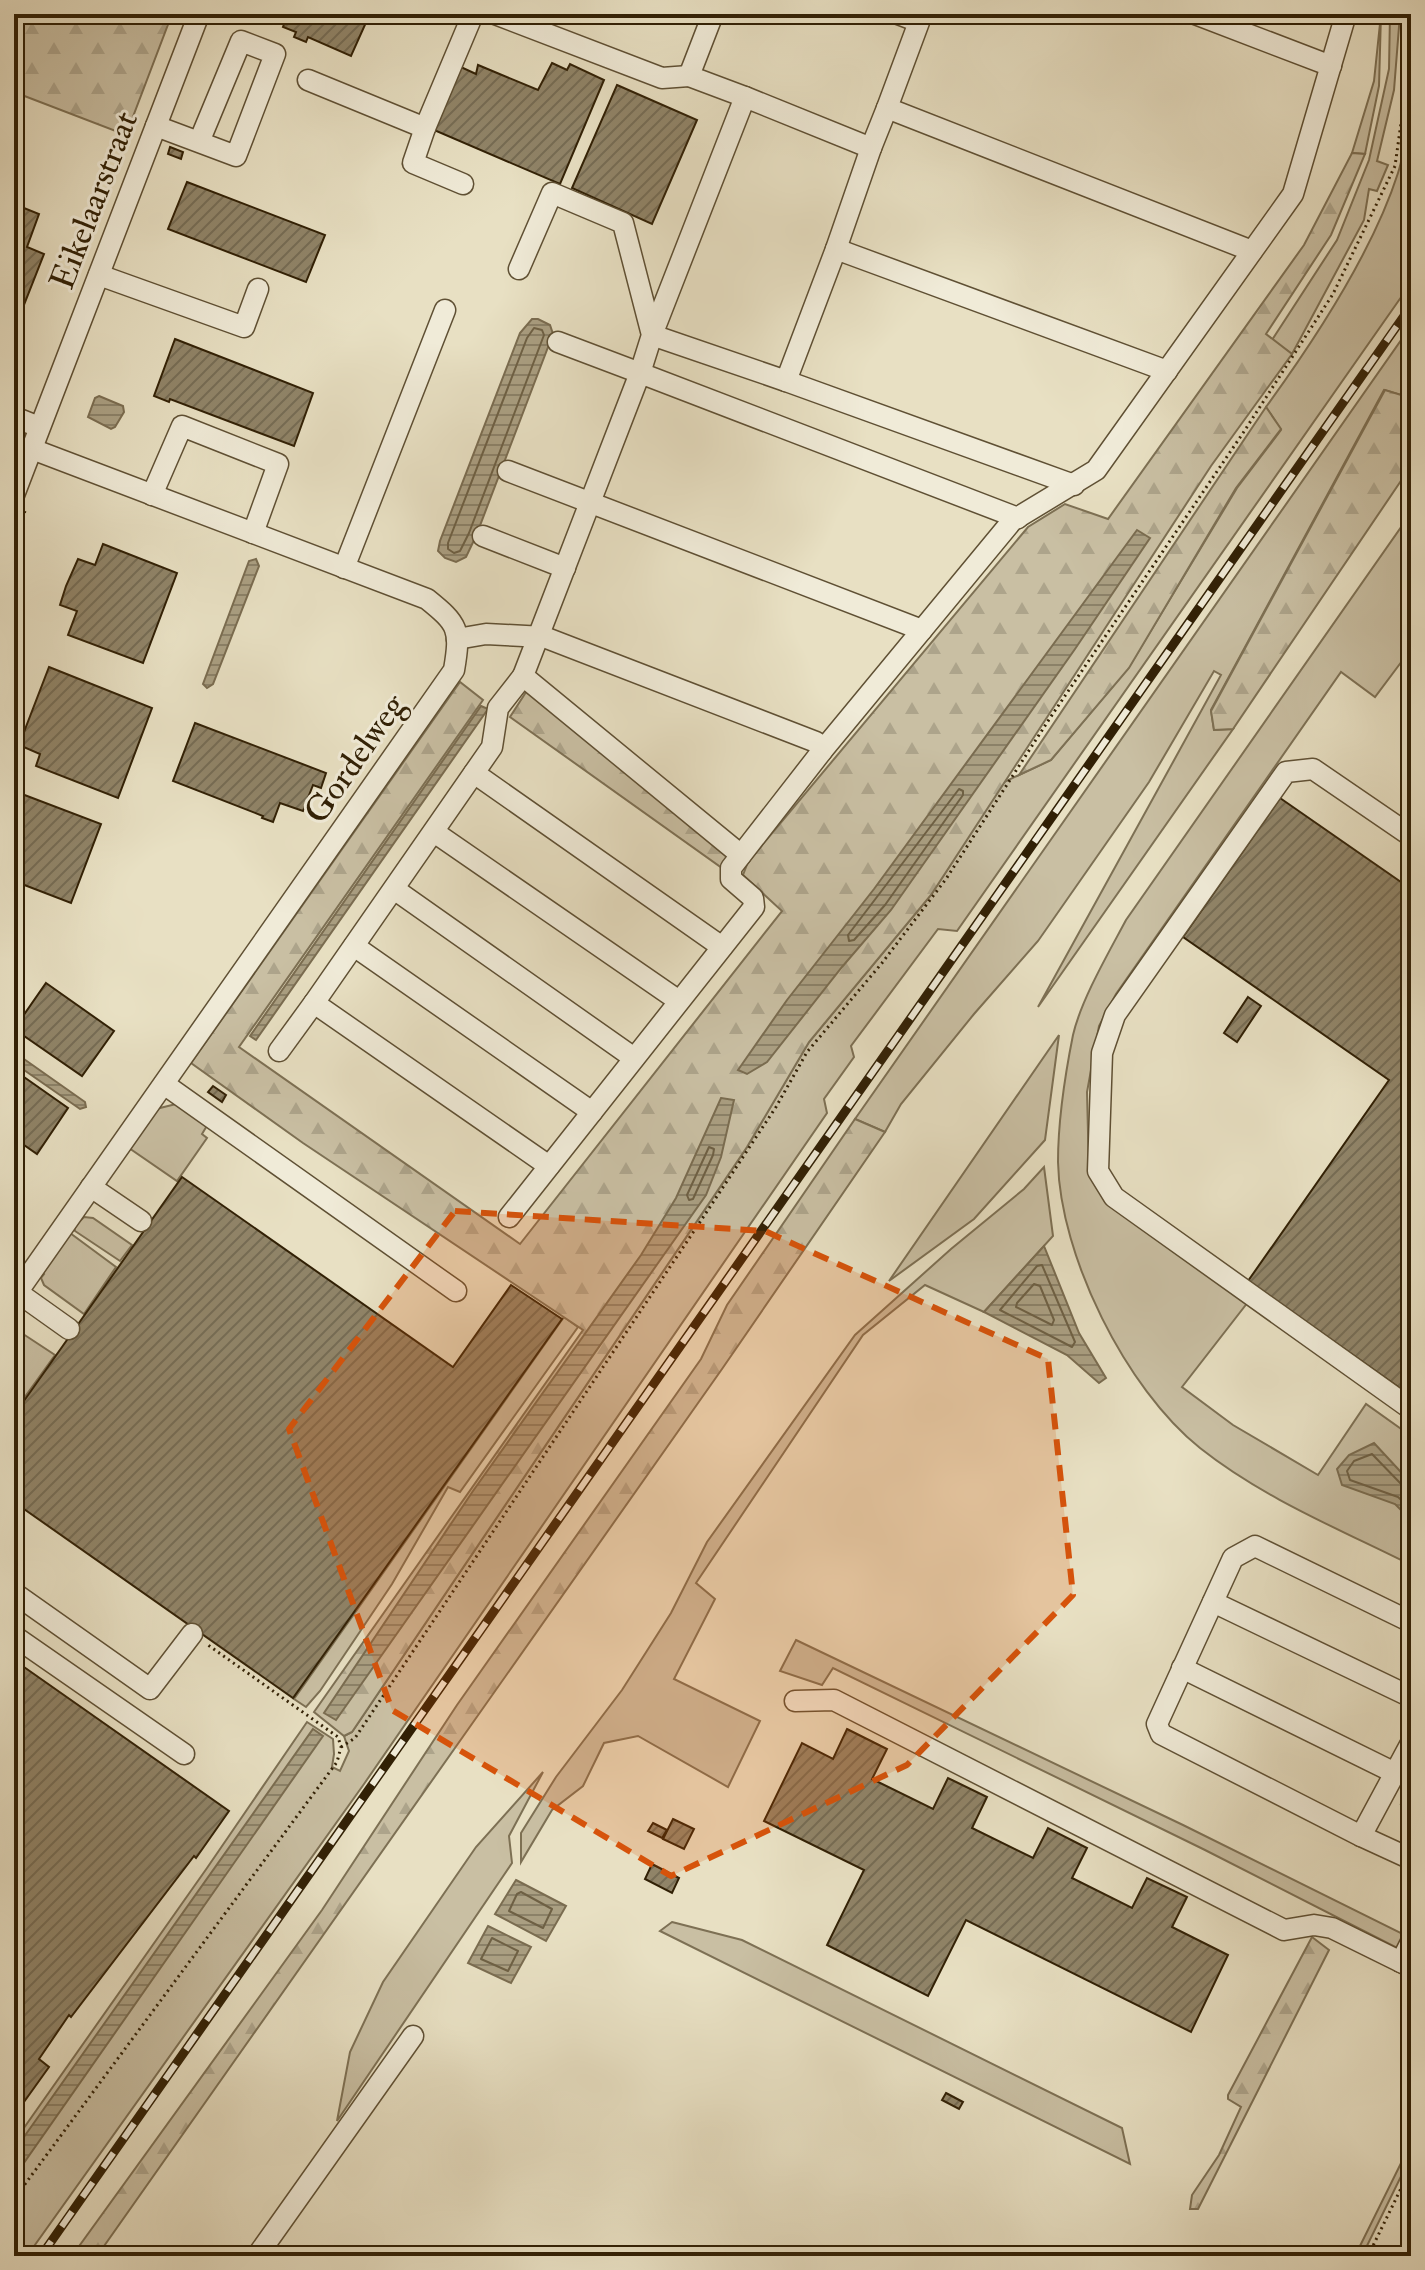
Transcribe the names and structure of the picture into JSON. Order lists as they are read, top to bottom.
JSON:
{
  "streets": {
    "street": ["Eikelaarstraat", "Gordelweg"]
  }
}
